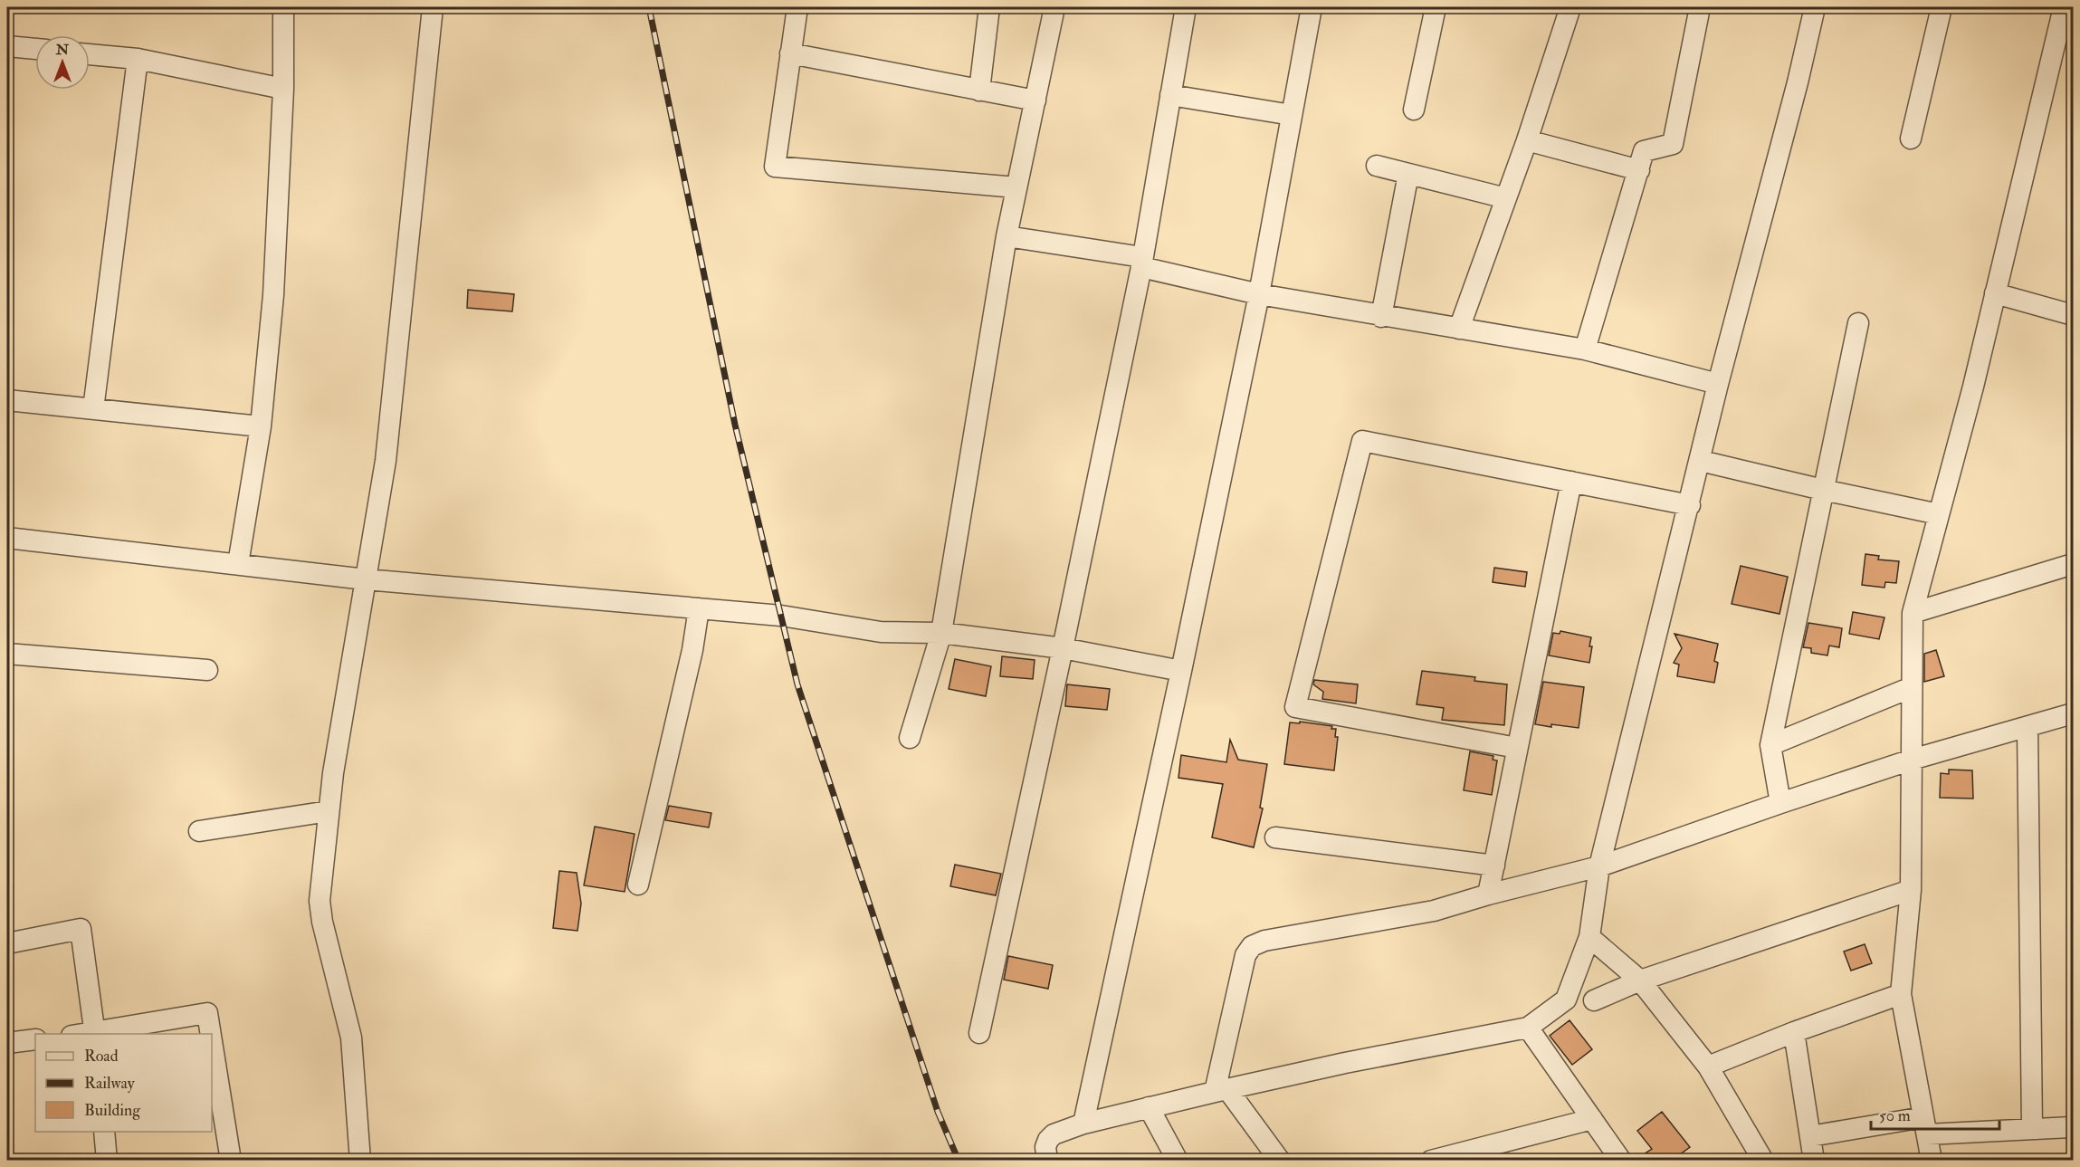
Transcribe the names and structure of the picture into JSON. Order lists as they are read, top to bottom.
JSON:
{
  "legend": ["Road", "Railway", "Building"],
  "scale_bar": "50 m",
  "north": "top"
}
